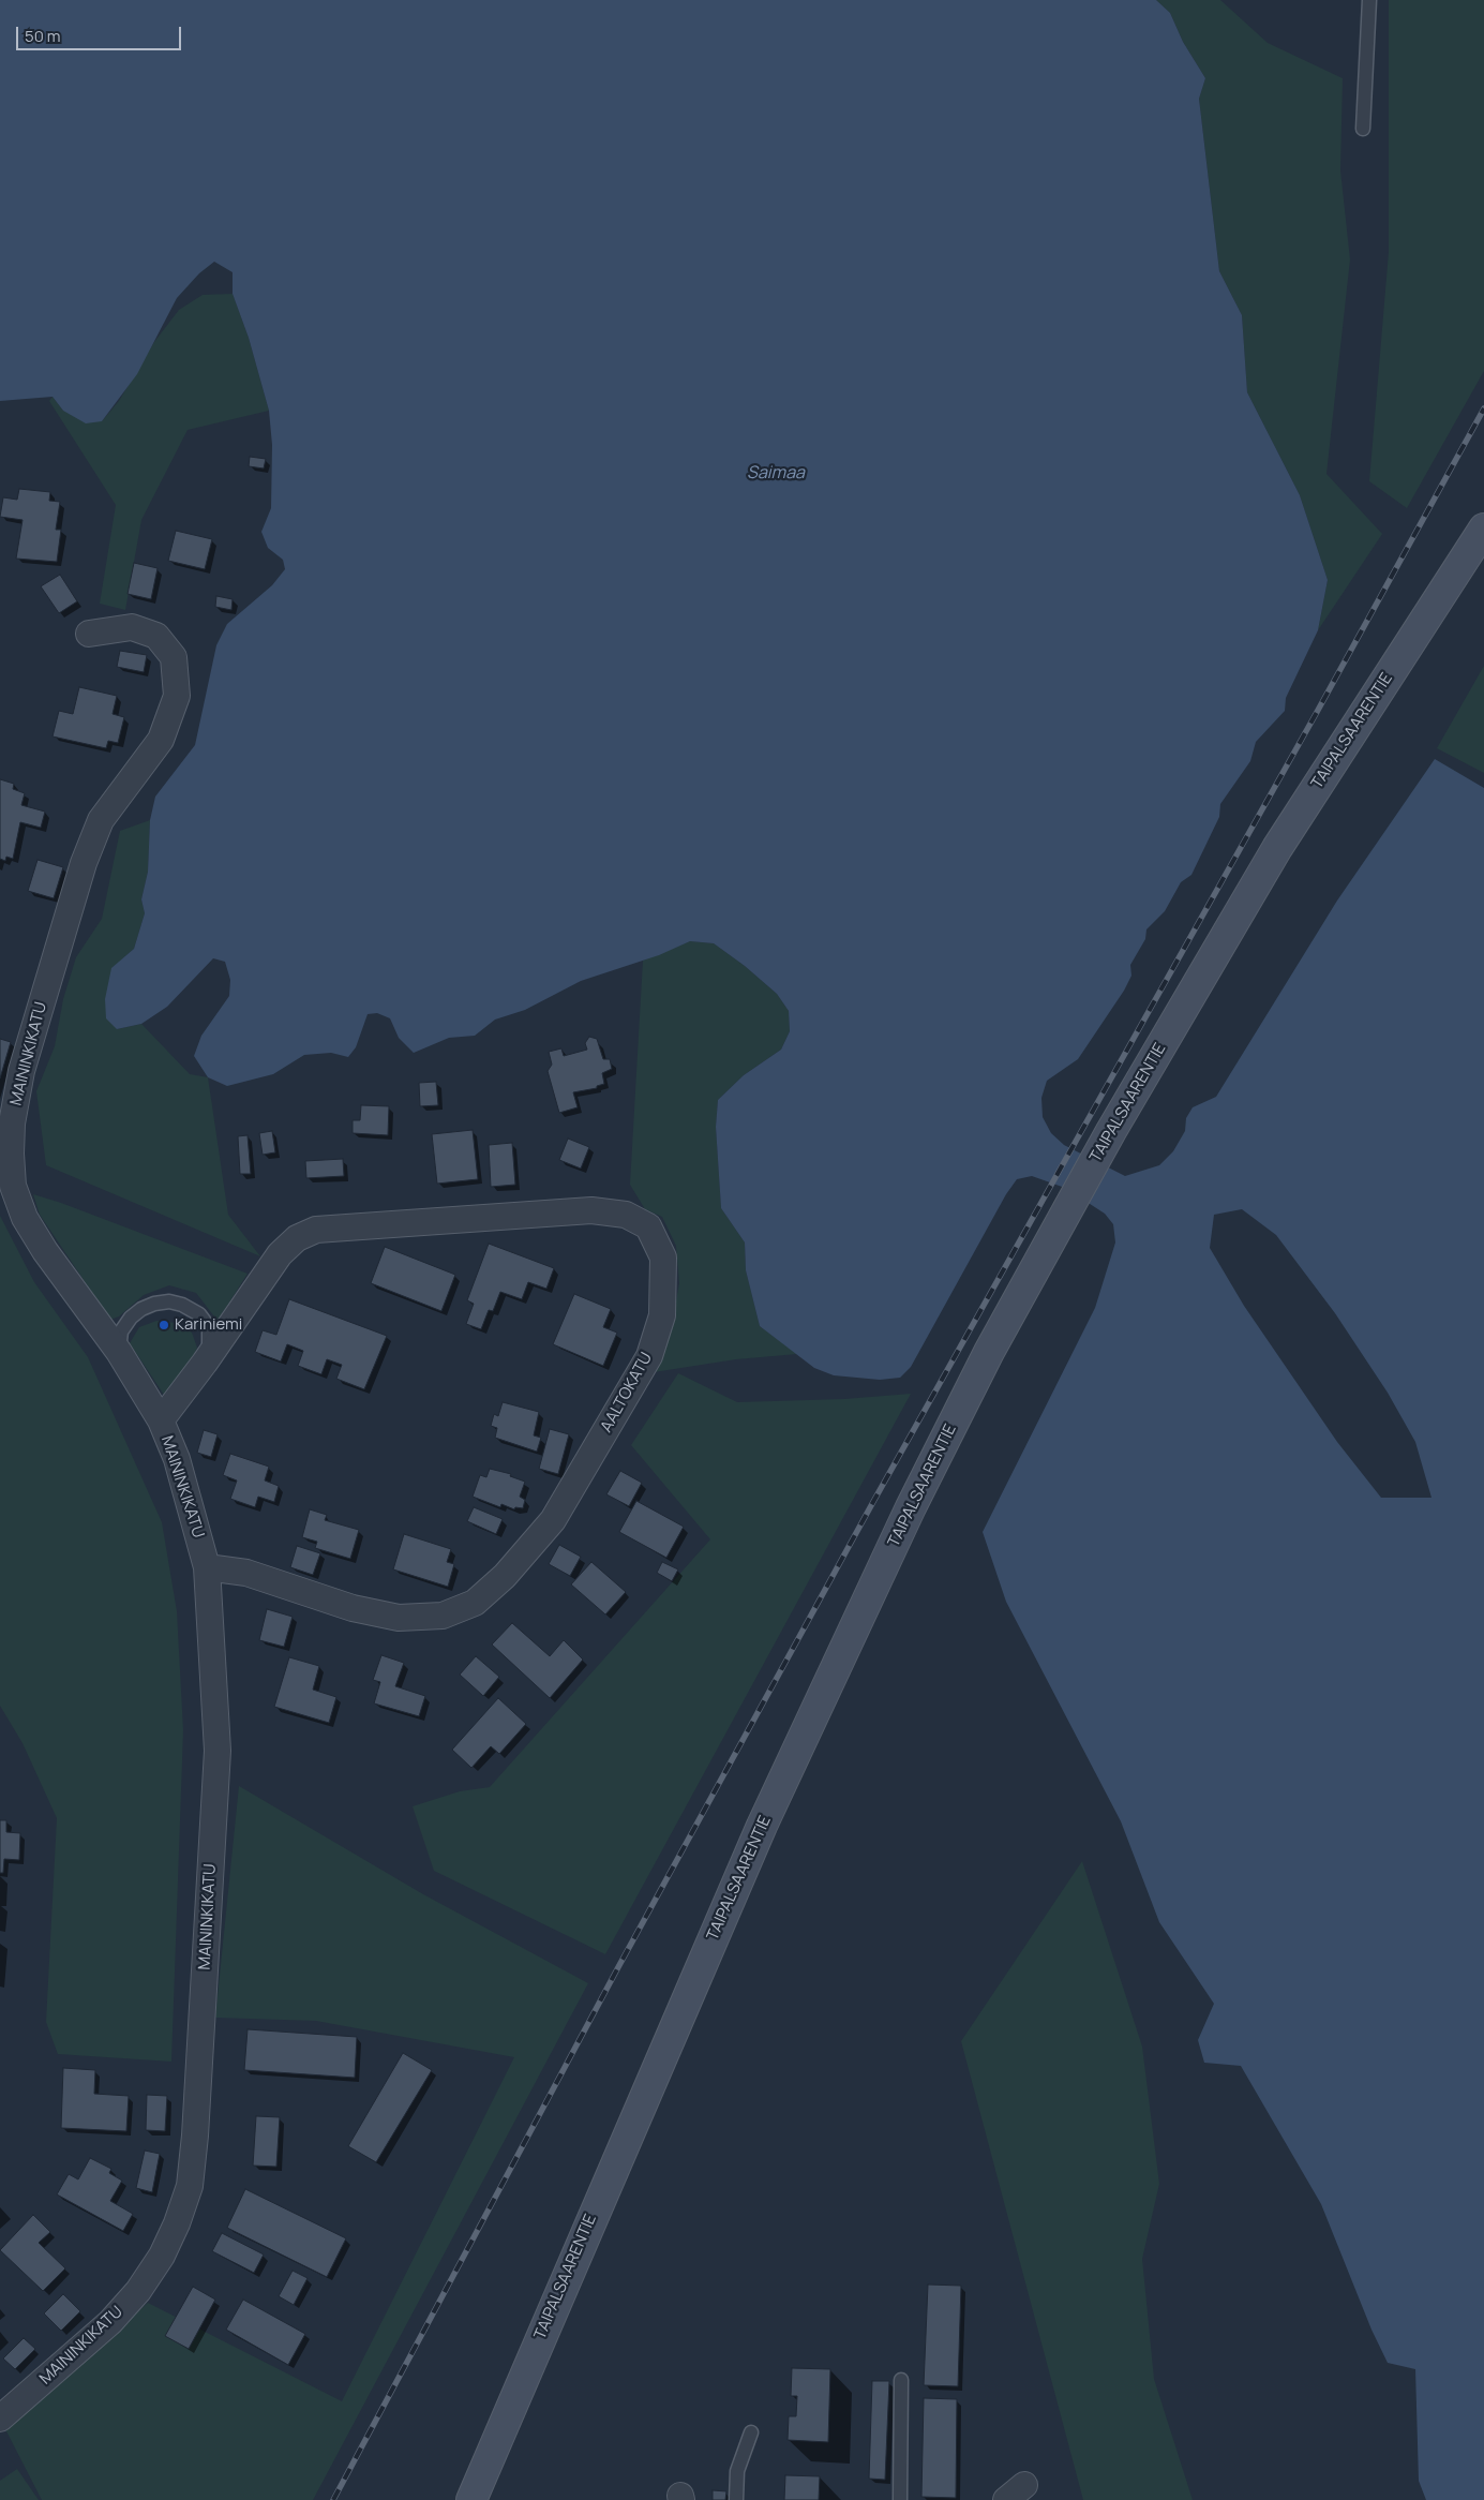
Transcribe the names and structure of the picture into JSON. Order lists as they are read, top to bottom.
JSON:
{
  "streets": {
    "main road": ["TAIPALSAARENTIE"],
    "street": ["MAININKIKATU", "AALTOKATU"]
  },
  "crossings": [
    ["MAININKIKATU", "AALTOKATU"]
  ],
  "water": ["Saimaa"],
  "places": ["Kariniemi"],
  "scale_bar": "50 m"
}
